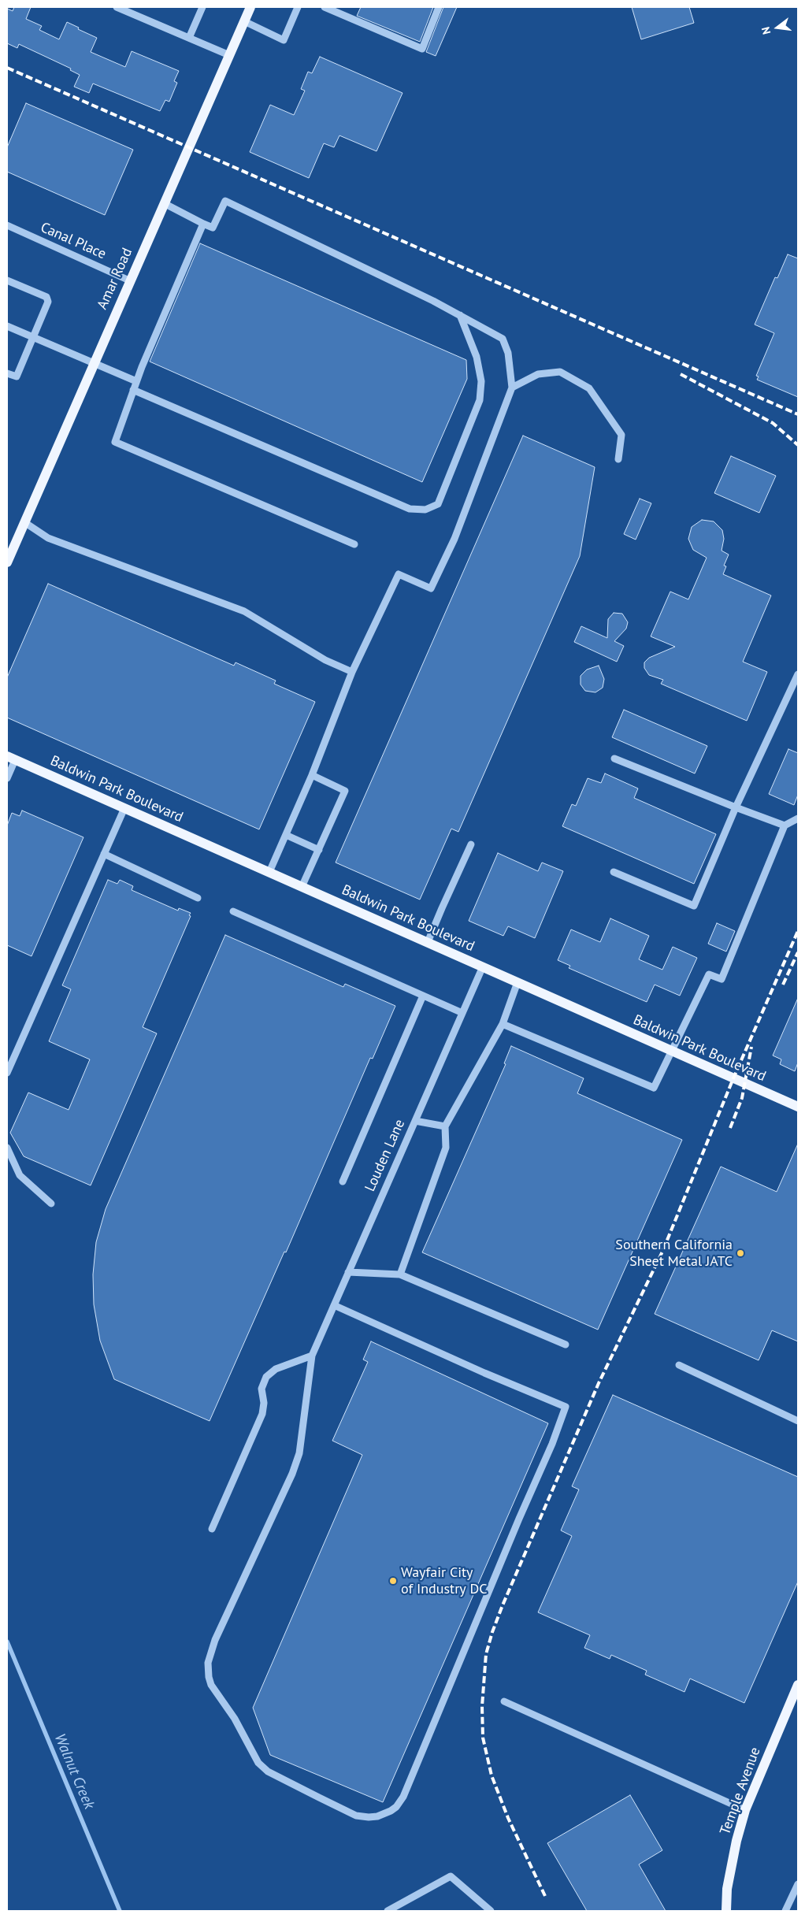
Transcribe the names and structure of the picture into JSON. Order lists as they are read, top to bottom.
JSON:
{
  "streets": {
    "main road": ["Amar Road", "Baldwin Park Boulevard", "Temple Avenue"],
    "street": ["Canal Place", "Louden Lane"]
  },
  "crossings": [
    ["Canal Place", "Amar Road"],
    ["Baldwin Park Boulevard", "Louden Lane"]
  ],
  "water": ["Walnut Creek"],
  "places": ["Southern California Sheet Metal JATC", "Wayfair City of Industry DC"],
  "north": "left"
}
